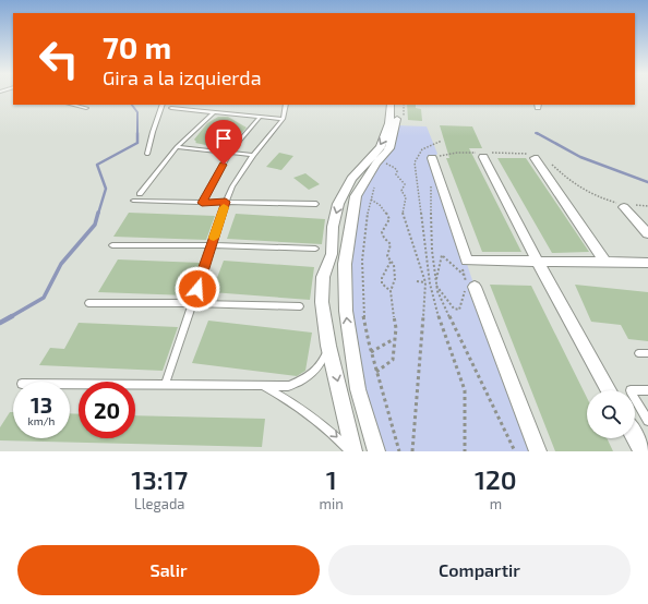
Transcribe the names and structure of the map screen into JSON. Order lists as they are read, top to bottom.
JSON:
{
  "page": {
    "turn": ["70 m", "Gira a la izquierda"],
    "speed": "13 km/h",
    "limit": "20",
    "eta": [
      "13:17",
      "Llegada",
      "1",
      "min",
      "120",
      "m"
    ],
    "buttons": ["Salir", "Compartir"]
  }
}
